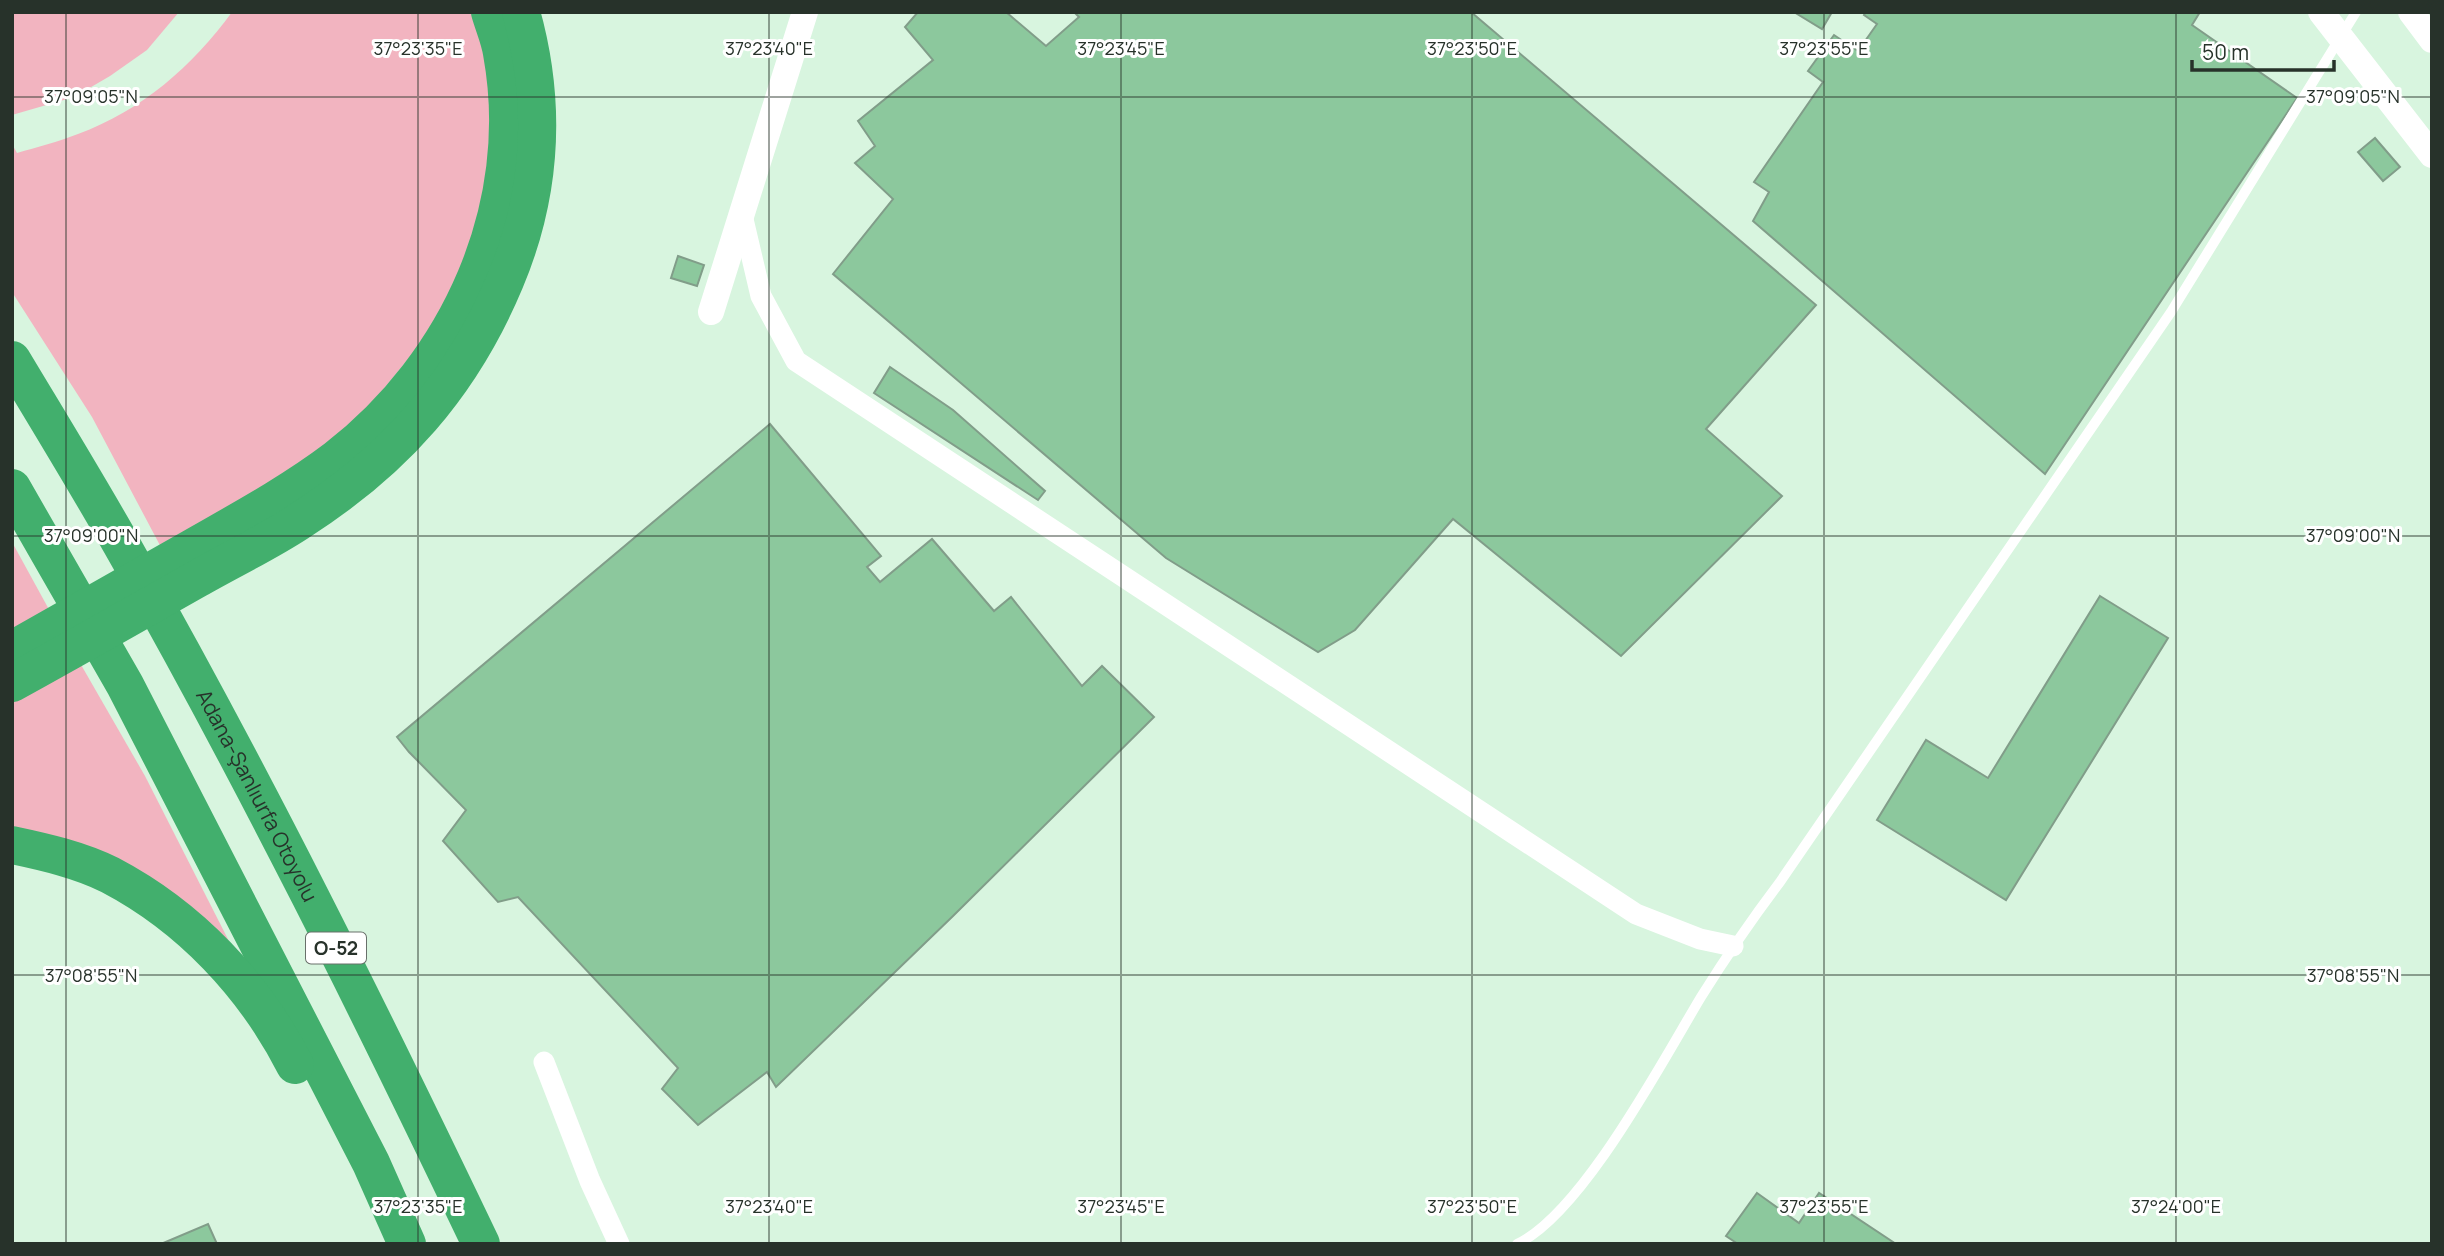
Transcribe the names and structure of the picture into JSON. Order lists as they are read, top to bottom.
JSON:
{
  "streets": {
    "highway": ["Adana-Şanlıurfa Otoyolu", "O-52"]
  },
  "scale_bar": "50 m",
  "coordinates": [
    "37°23'35\"E",
    "37°23'40\"E",
    "37°23'45\"E",
    "37°23'50\"E",
    "37°23'55\"E",
    "37°09'05\"N",
    "37°09'00\"N",
    "37°08'55\"N",
    "37°24'00\"E"
  ]
}
